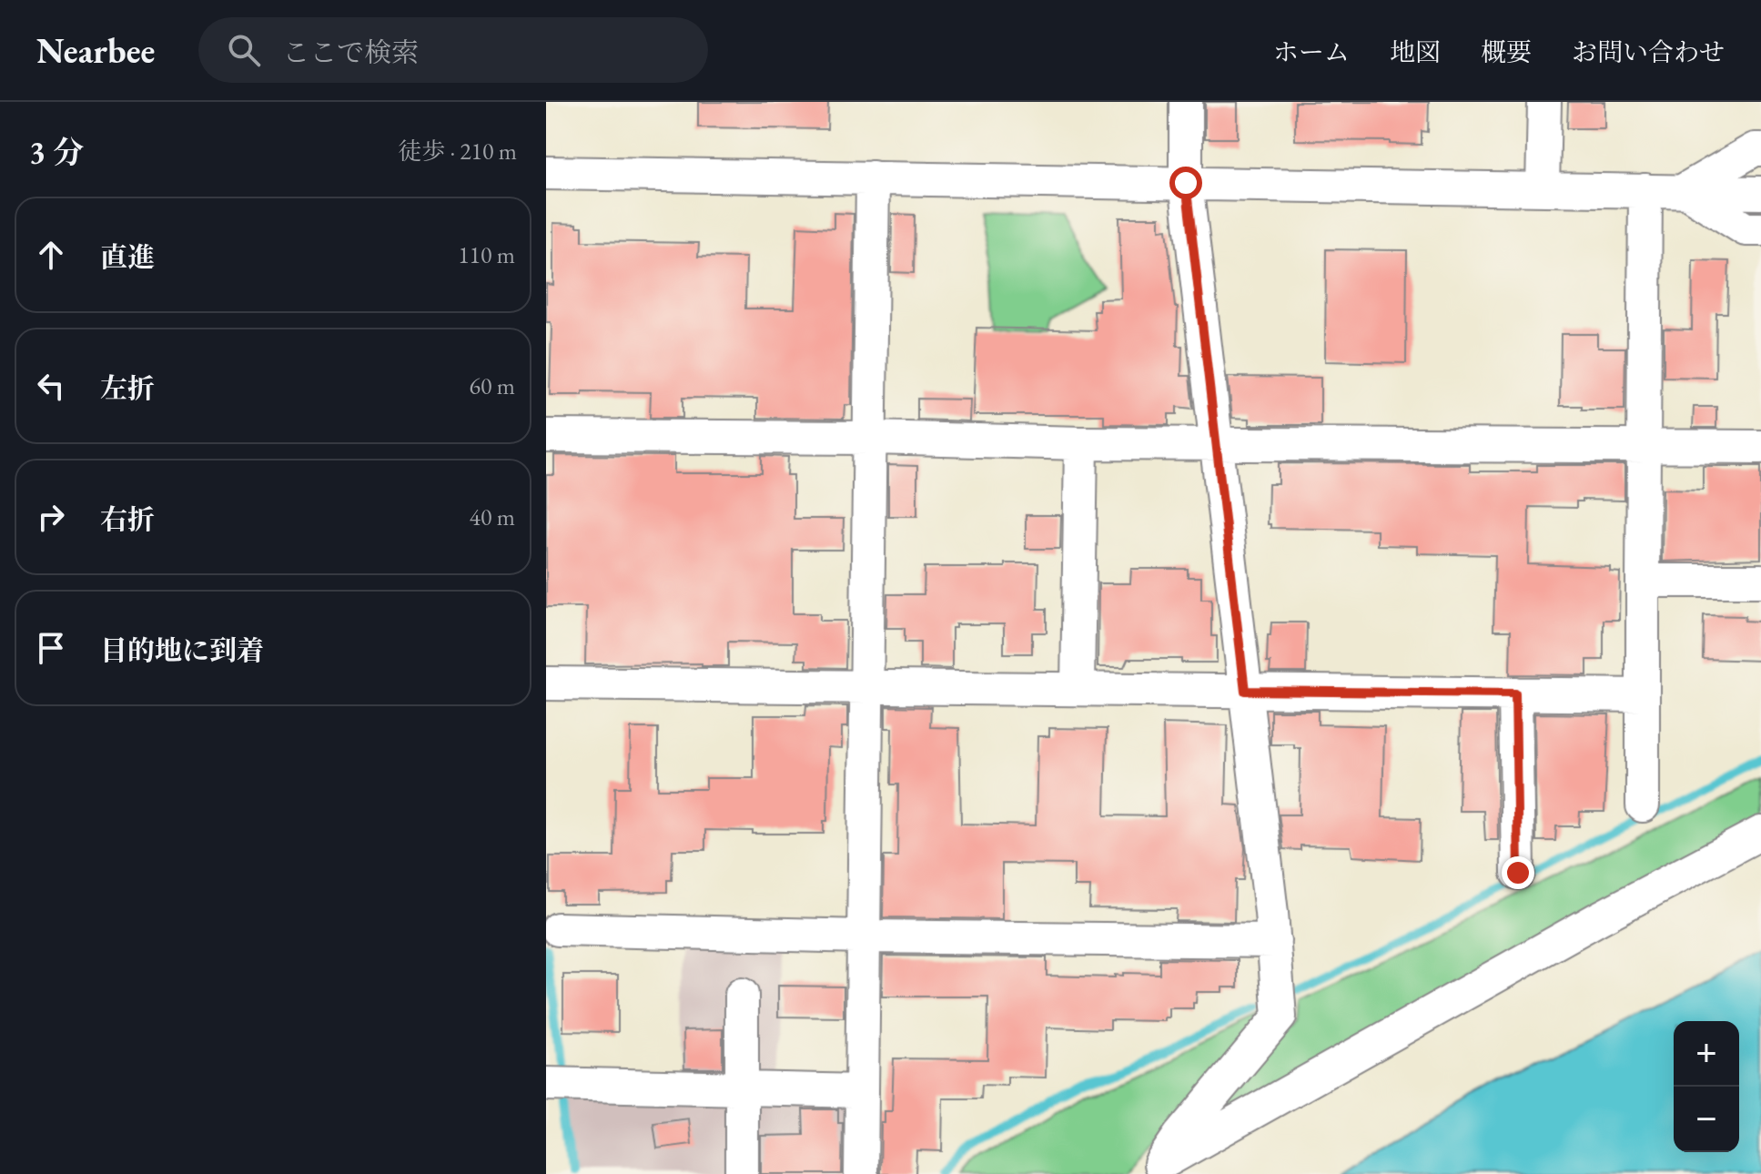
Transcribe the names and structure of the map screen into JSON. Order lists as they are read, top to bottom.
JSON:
{
  "page": {
    "header": "Nearbee",
    "search": "ここで検索",
    "nav": [
      "ホーム",
      "地図",
      "概要",
      "お問い合わせ"
    ],
    "heading": ["3 分", "徒歩 · 210 m"],
    "list": [
      ["直進", "110 m"],
      ["左折", "60 m"],
      ["右折", "40 m"],
      "目的地に到着"
    ],
    "map_buttons": ["+", "−"]
  }
}
